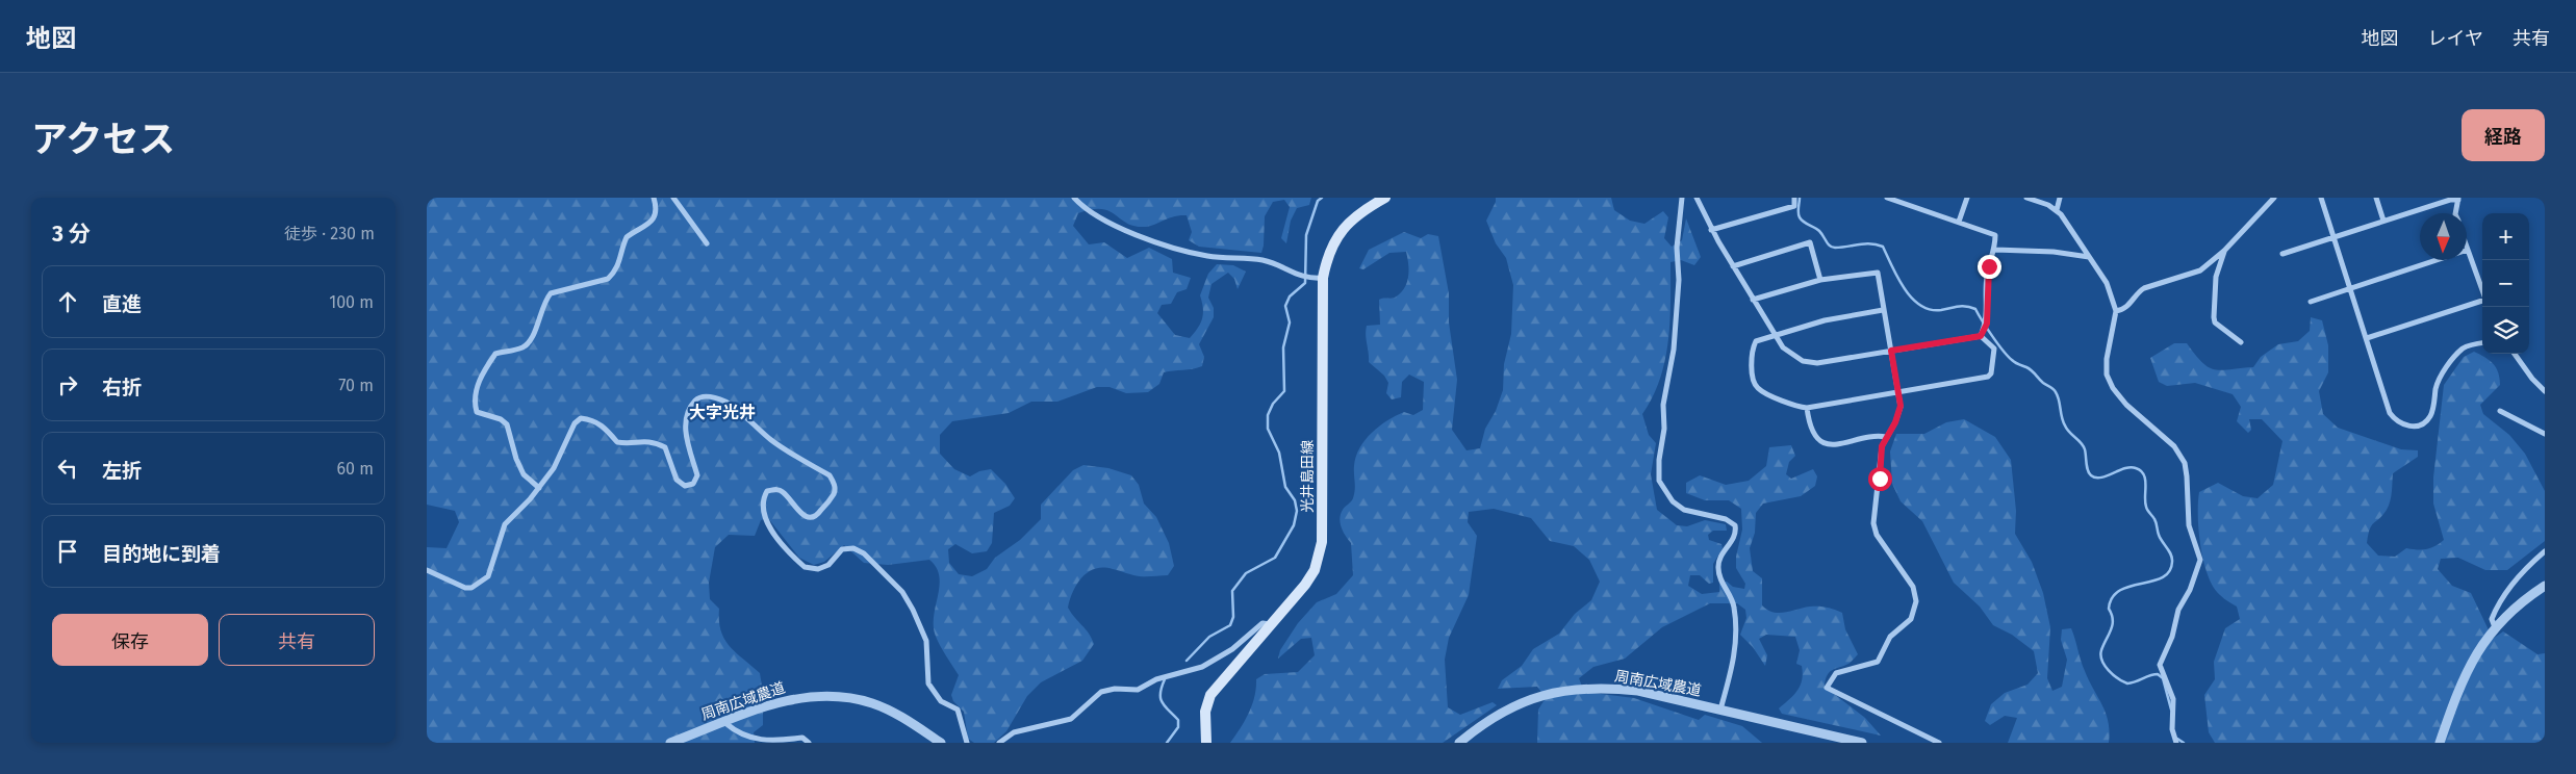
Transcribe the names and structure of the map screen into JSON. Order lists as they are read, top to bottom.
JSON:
{
  "streets": {
    "main road": ["光井島田線"],
    "street": ["周南広域農道"]
  },
  "districts": ["大字光井"],
  "north": "bottom",
  "page": {
    "header": "地図",
    "nav": ["地図", "レイヤ", "共有"],
    "title": "アクセス",
    "buttons": [
      "経路",
      ["保存", "共有"]
    ],
    "heading": ["3 分", "徒歩 · 230 m"],
    "map_buttons": ["+", "−"],
    "list": [
      ["直進", "100 m"],
      ["右折", "70 m"],
      ["左折", "60 m"],
      "目的地に到着"
    ]
  }
}
